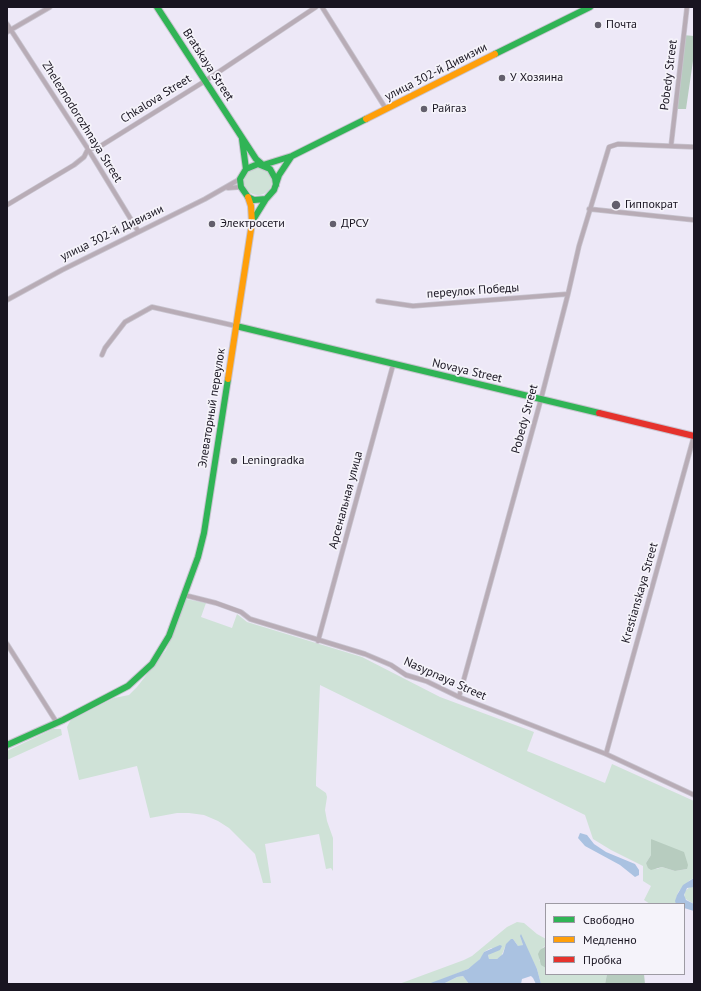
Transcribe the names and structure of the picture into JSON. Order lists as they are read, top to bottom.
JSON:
{
  "streets": {
    "main road": [
      "Bratskaya Street",
      "улица 302-й Дивизии",
      "Novaya Street",
      "Элеваторный переулок"
    ],
    "street": [
      "Pobedy Street",
      "Chkalova Street",
      "Zheleznodorozhnaya Street",
      "переулок Победы",
      "Арсенальная улица",
      "Krestianskaya Street",
      "Nasypnaya Street"
    ]
  },
  "crossings": [
    ["Bratskaya Street", "улица 302-й Дивизии"],
    ["Bratskaya Street", "Chkalova Street"],
    ["Bratskaya Street", "Элеваторный переулок"],
    ["улица 302-й Дивизии", "Zheleznodorozhnaya Street"],
    ["улица 302-й Дивизии", "Элеваторный переулок"],
    ["Pobedy Street", "переулок Победы"],
    ["Pobedy Street", "Novaya Street"],
    ["Pobedy Street", "Nasypnaya Street"],
    ["Chkalova Street", "Zheleznodorozhnaya Street"],
    ["Novaya Street", "Элеваторный переулок"],
    ["Novaya Street", "Арсенальная улица"],
    ["Novaya Street", "Krestianskaya Street"],
    ["Элеваторный переулок", "Nasypnaya Street"],
    ["Арсенальная улица", "Nasypnaya Street"],
    ["Krestianskaya Street", "Nasypnaya Street"]
  ],
  "places": [
    "Почта",
    "У Хозяина",
    "Райгаз",
    "Гиппократ",
    "Электросети",
    "ДРСУ",
    "Leningradka"
  ],
  "legend": ["Свободно", "Медленно", "Пробка"]
}
